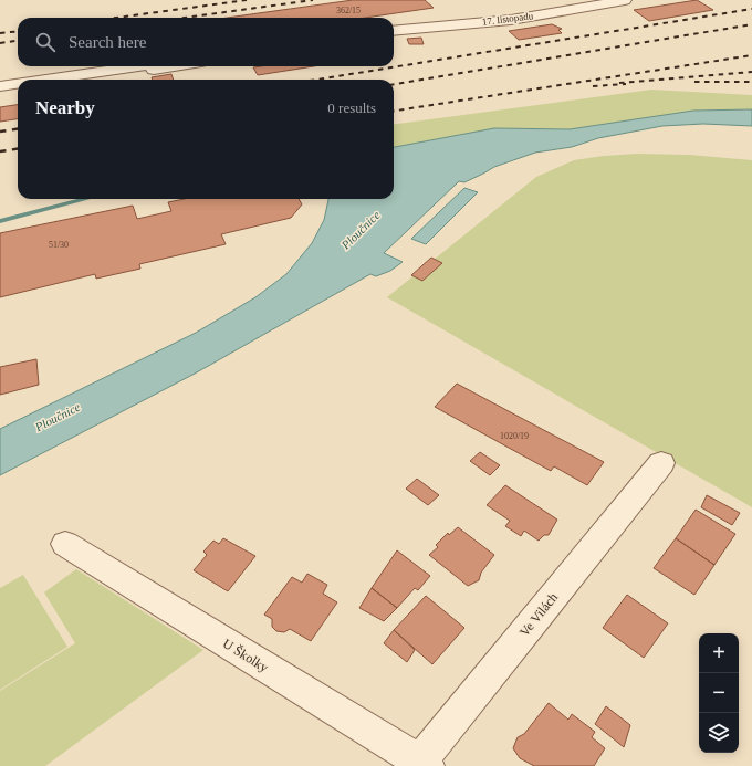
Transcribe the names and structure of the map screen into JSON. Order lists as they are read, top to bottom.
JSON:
{
  "streets": {
    "street": ["17. listopadu", "Ve Vilách", "U Školky"]
  },
  "crossings": [
    ["Ve Vilách", "U Školky"]
  ],
  "water": ["Ploučnice"],
  "house_numbers": ["362/15", "51/30", "1020/19"],
  "page": {
    "search": "Search here",
    "heading": ["Nearby", "0 results"],
    "map_buttons": ["+", "−"]
  }
}
